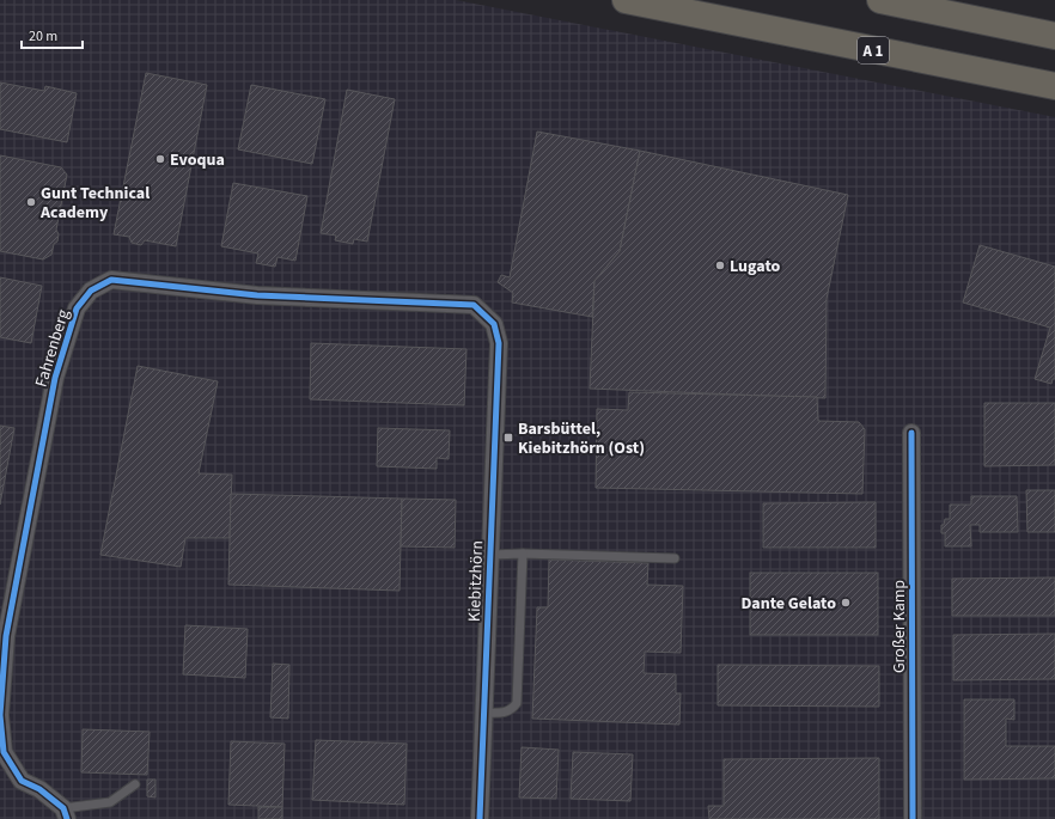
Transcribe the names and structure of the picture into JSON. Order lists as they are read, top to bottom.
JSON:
{
  "streets": {
    "highway": ["A 1"],
    "street": ["Fahrenberg", "Kiebitzhörn", "Großer Kamp"]
  },
  "crossings": [
    ["Fahrenberg", "Kiebitzhörn"]
  ],
  "places": {
    "other": [
      "Evoqua",
      "Gunt Technical Academy",
      "Lugato",
      "Dante Gelato"
    ],
    "transit": ["Barsbüttel, Kiebitzhörn (Ost)"]
  },
  "scale_bar": "20 m"
}
